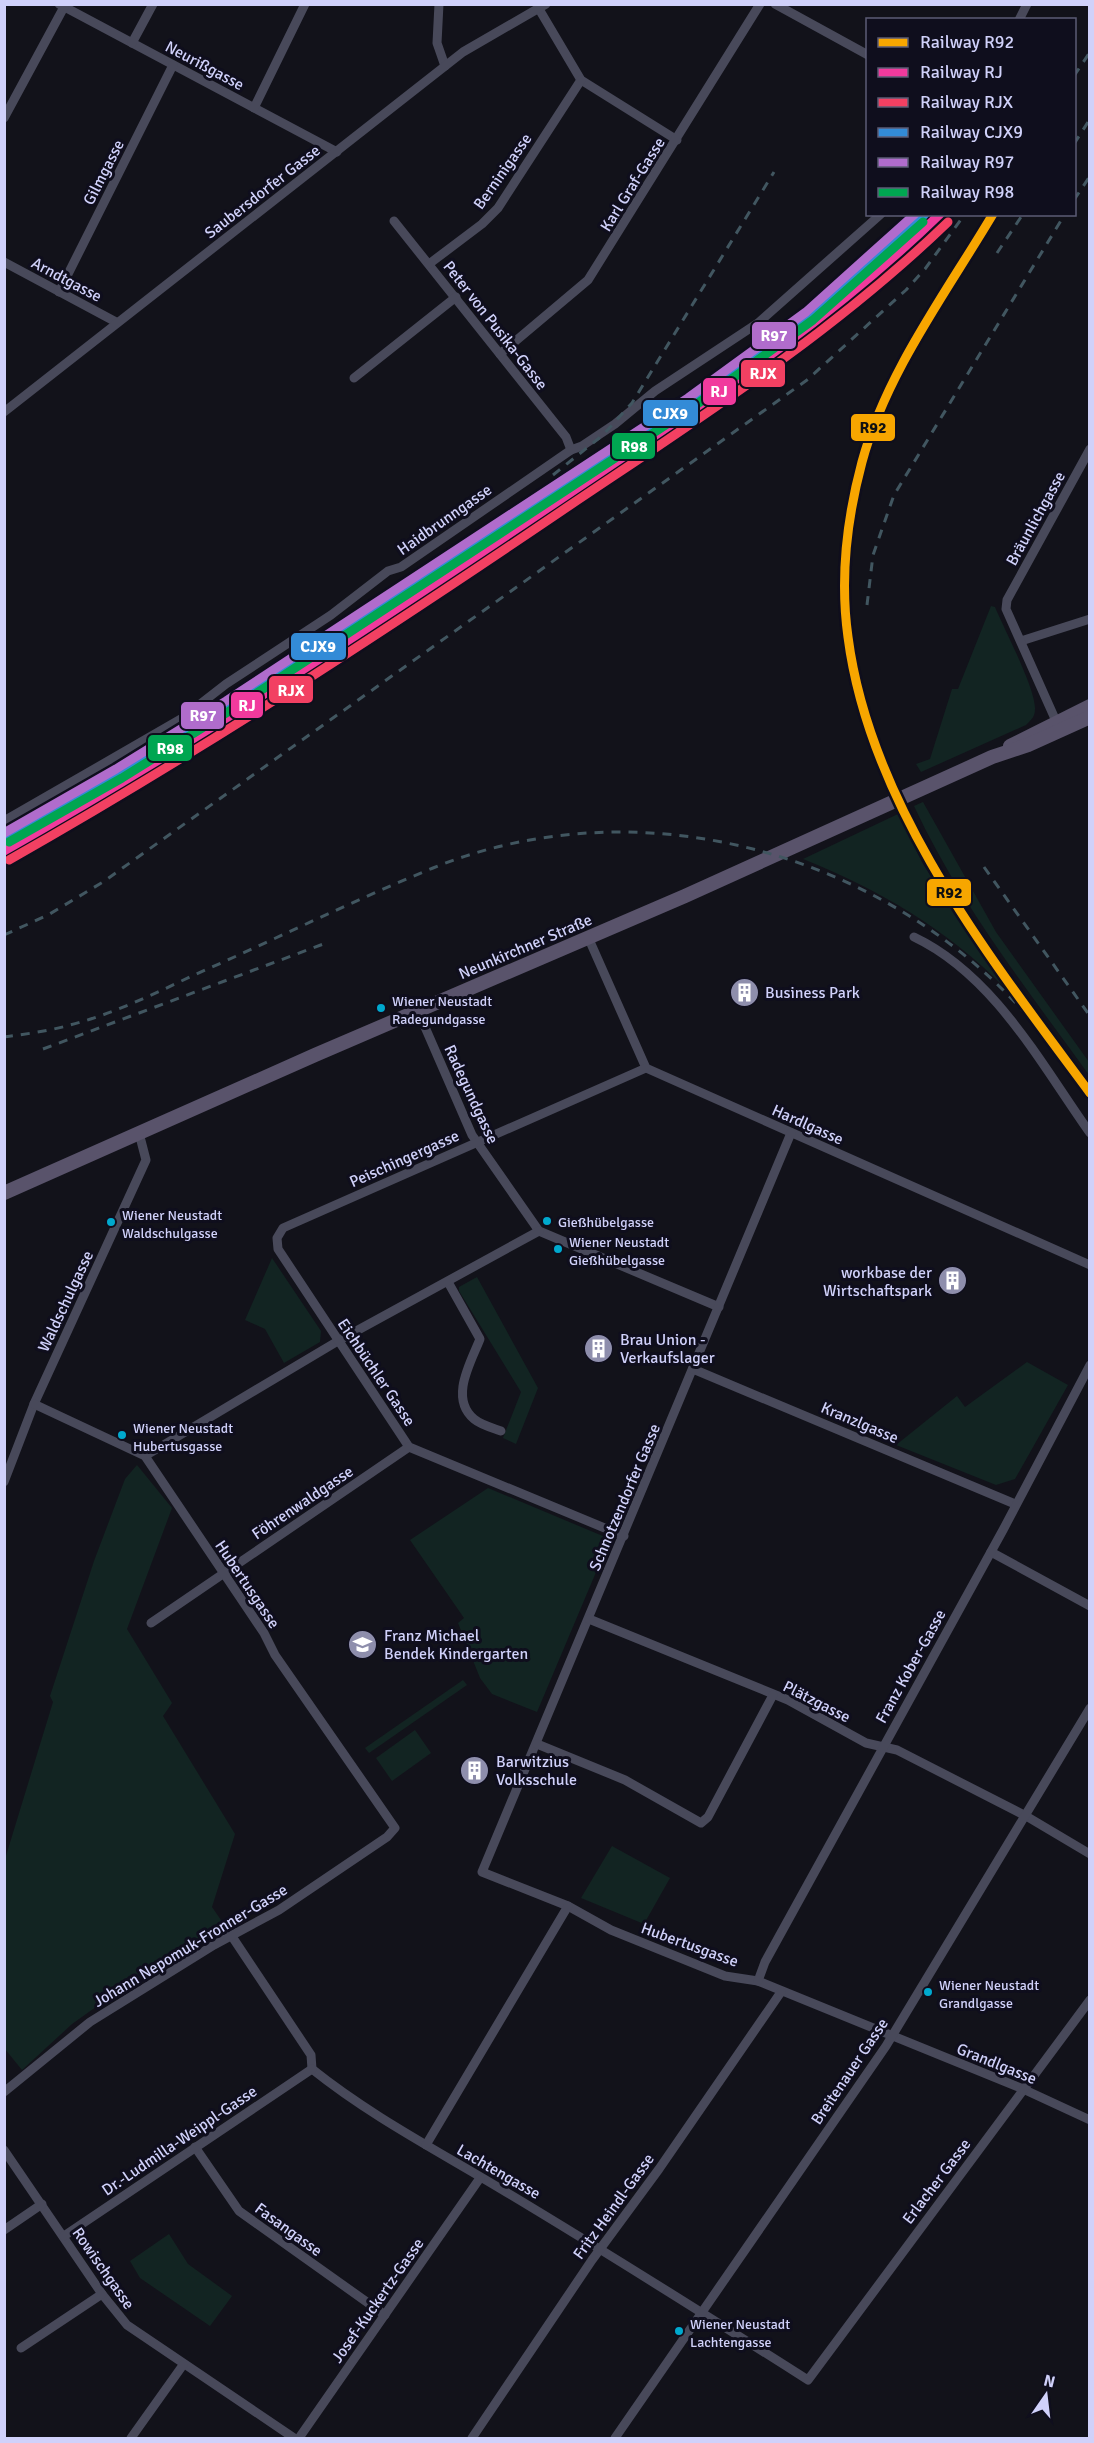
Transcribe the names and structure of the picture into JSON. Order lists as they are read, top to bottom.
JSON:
{
  "streets": {
    "main road": ["Neunkirchner Straße"],
    "street": [
      "Neurißgasse",
      "Berninigasse",
      "Gilmgasse",
      "Karl Graf-Gasse",
      "Saubersdorfer Gasse",
      "Arndtgasse",
      "Peter von Pusika-Gasse",
      "Bräunlichgasse",
      "Haidbrunngasse",
      "Radegundgasse",
      "Hardlgasse",
      "Peischingergasse",
      "Waldschulgasse",
      "Eichbüchler Gasse",
      "Kranzlgasse",
      "Schnotzendorfer Gasse",
      "Föhrenwaldgasse",
      "Hubertusgasse",
      "Franz Kober-Gasse",
      "Plätzgasse",
      "Johann Nepomuk-Fronner-Gasse",
      "Grandlgasse",
      "Breitenauer Gasse",
      "Dr.-Ludmilla-Weippl-Gasse",
      "Lachtengasse",
      "Erlacher Gasse",
      "Fritz Heindl-Gasse",
      "Fasangasse",
      "Rowischgasse",
      "Josef-Kuckertz-Gasse"
    ]
  },
  "crossings": [
    ["Neurißgasse", "Gilmgasse"],
    ["Neurißgasse", "Saubersdorfer Gasse"],
    ["Berninigasse", "Peter von Pusika-Gasse"],
    ["Gilmgasse", "Arndtgasse"],
    ["Karl Graf-Gasse", "Peter von Pusika-Gasse"],
    ["Saubersdorfer Gasse", "Arndtgasse"],
    ["Peter von Pusika-Gasse", "Haidbrunngasse"],
    ["Neunkirchner Straße", "Radegundgasse"],
    ["Neunkirchner Straße", "Waldschulgasse"],
    ["Radegundgasse", "Peischingergasse"],
    ["Hardlgasse", "Peischingergasse"],
    ["Hardlgasse", "Schnotzendorfer Gasse"],
    ["Peischingergasse", "Eichbüchler Gasse"],
    ["Eichbüchler Gasse", "Schnotzendorfer Gasse"],
    ["Eichbüchler Gasse", "Föhrenwaldgasse"],
    ["Kranzlgasse", "Schnotzendorfer Gasse"],
    ["Kranzlgasse", "Franz Kober-Gasse"],
    ["Schnotzendorfer Gasse", "Hubertusgasse"],
    ["Schnotzendorfer Gasse", "Plätzgasse"],
    ["Föhrenwaldgasse", "Hubertusgasse"],
    ["Hubertusgasse", "Franz Kober-Gasse"],
    ["Hubertusgasse", "Johann Nepomuk-Fronner-Gasse"],
    ["Hubertusgasse", "Grandlgasse"],
    ["Hubertusgasse", "Breitenauer Gasse"],
    ["Hubertusgasse", "Fritz Heindl-Gasse"],
    ["Franz Kober-Gasse", "Plätzgasse"],
    ["Plätzgasse", "Breitenauer Gasse"],
    ["Grandlgasse", "Breitenauer Gasse"],
    ["Grandlgasse", "Erlacher Gasse"],
    ["Breitenauer Gasse", "Lachtengasse"],
    ["Dr.-Ludmilla-Weippl-Gasse", "Lachtengasse"],
    ["Dr.-Ludmilla-Weippl-Gasse", "Fasangasse"],
    ["Dr.-Ludmilla-Weippl-Gasse", "Rowischgasse"],
    ["Lachtengasse", "Erlacher Gasse"],
    ["Lachtengasse", "Fritz Heindl-Gasse"],
    ["Lachtengasse", "Josef-Kuckertz-Gasse"],
    ["Fasangasse", "Josef-Kuckertz-Gasse"]
  ],
  "places": {
    "building": [
      "Business Park",
      "workbase der Wirtschaftspark",
      "Brau Union - Verkaufslager",
      "Barwitzius Volksschule"
    ],
    "other": [
      "Wiener Neustadt Radegundgasse",
      "Gießhübelgasse",
      "Wiener Neustadt Waldschulgasse",
      "Wiener Neustadt Gießhübelgasse",
      "Wiener Neustadt Hubertusgasse",
      "Wiener Neustadt Grandlgasse",
      "Wiener Neustadt Lachtengasse"
    ],
    "school or university": ["Franz Michael Bendek Kindergarten"]
  },
  "lines": [
    "rail line R92",
    "rail line RJ",
    "rail line CJX9",
    "rail line R97",
    "rail line RJX",
    "rail line R98"
  ],
  "legend": [
    "Railway R92",
    "Railway RJ",
    "Railway RJX",
    "Railway CJX9",
    "Railway R97",
    "Railway R98"
  ],
  "north": "top"
}
